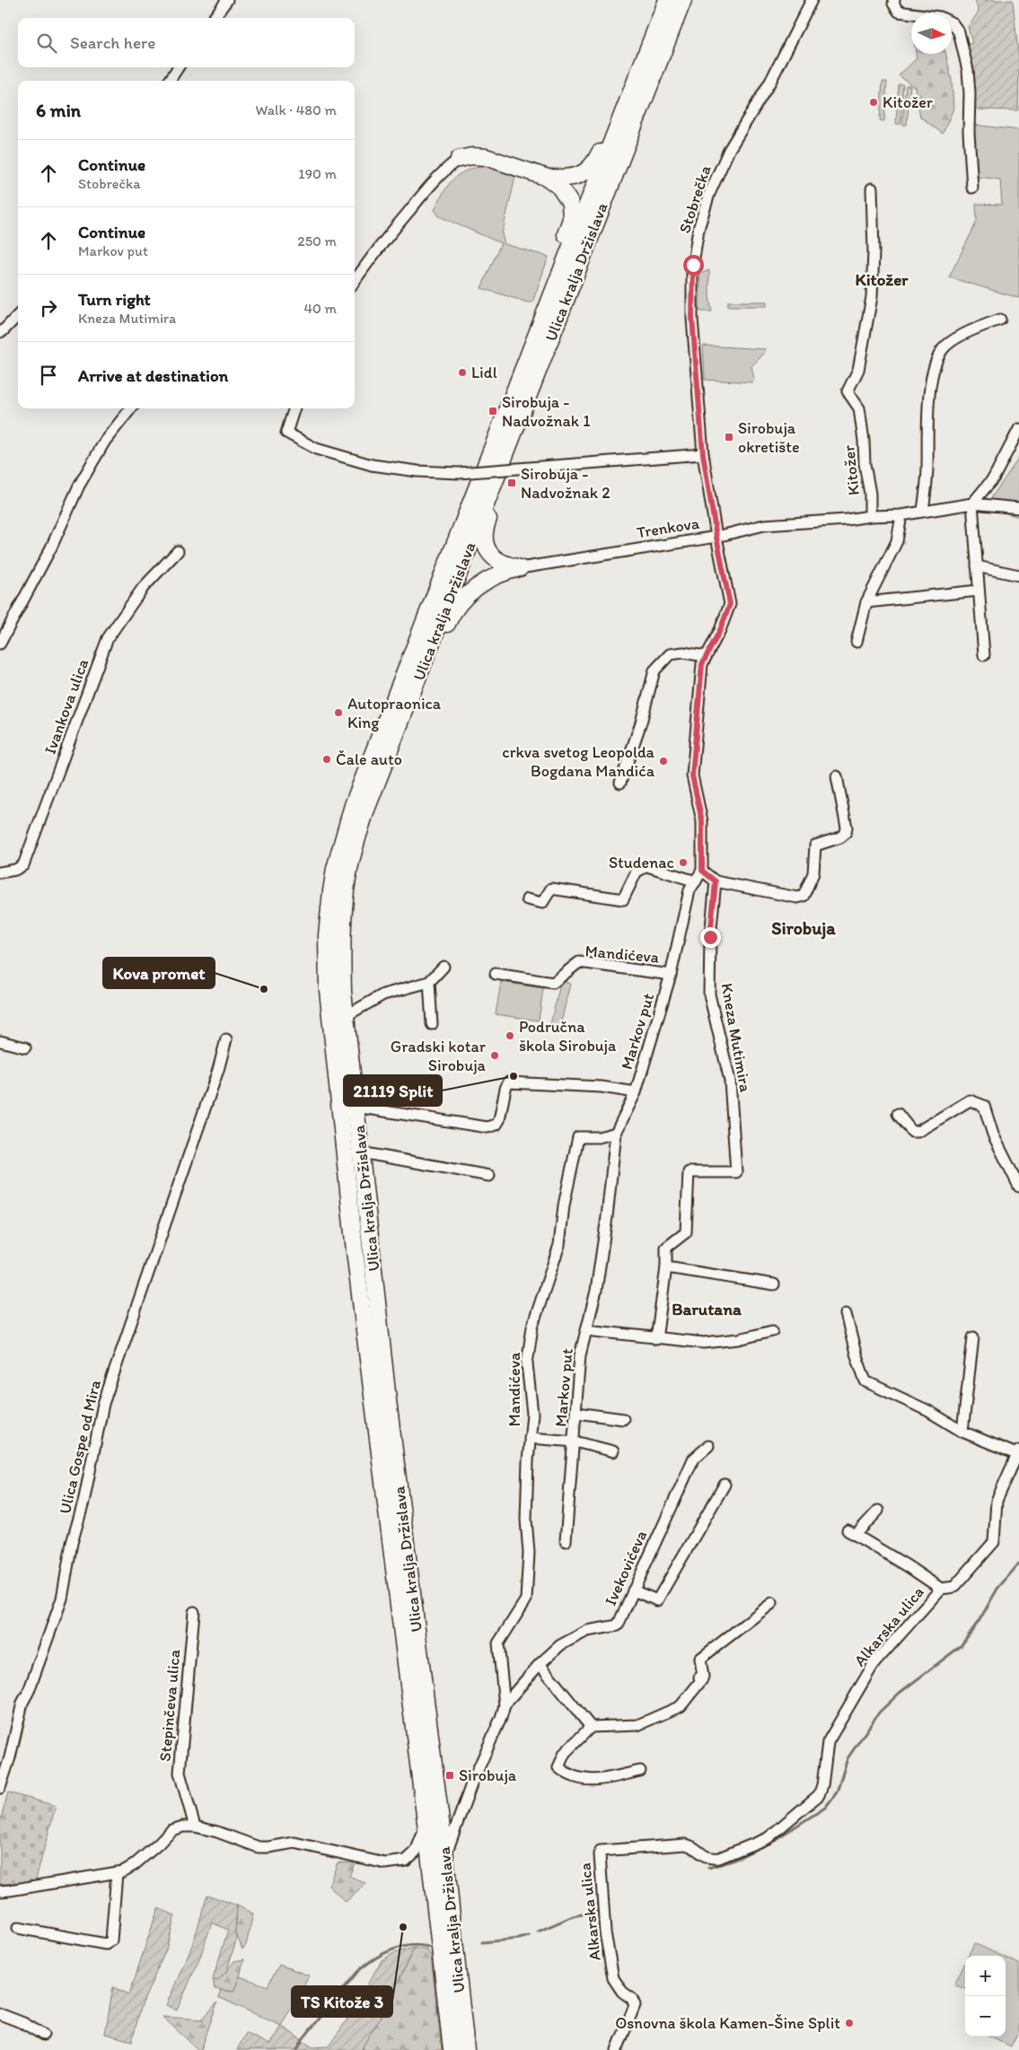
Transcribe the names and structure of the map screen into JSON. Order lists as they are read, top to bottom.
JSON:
{
  "streets": {
    "highway": ["Ulica kralja Držislava"],
    "street": [
      "Stobrečka",
      "Kitožer",
      "Trenkova",
      "Ivankova ulica",
      "Mandićeva",
      "Markov put",
      "Kneza Mutimira",
      "Ulica Gospe od Mira",
      "Ivekovićeva",
      "Alkarska ulica",
      "Stepinčeva ulica"
    ]
  },
  "crossings": [
    ["Stobrečka", "Trenkova"],
    ["Ulica kralja Držislava", "Ivekovićeva"],
    ["Kitožer", "Trenkova"],
    ["Mandićeva", "Markov put"],
    ["Mandićeva", "Ivekovićeva"]
  ],
  "districts": ["Kitožer", "Sirobuja", "Barutana"],
  "places": {
    "other": [
      "Kitožer",
      "Lidl",
      "Autopraonica King",
      "Čale auto",
      "crkva svetog Leopolda Bogdana Mandića",
      "Studenac",
      "Kova promet",
      "Područna škola Sirobuja",
      "Gradski kotar Sirobuja",
      "21119 Split",
      "TS Kitože 3",
      "Osnovna škola Kamen-Šine Split"
    ],
    "transit": [
      "Sirobuja - Nadvožnak 1",
      "Sirobuja okretište",
      "Sirobuja - Nadvožnak 2",
      "Sirobuja"
    ]
  },
  "north": "right",
  "page": {
    "search": "Search here",
    "heading": ["6 min", "Walk · 480 m"],
    "list": [
      ["Continue", "Stobrečka", "190 m"],
      ["Continue", "Markov put", "250 m"],
      ["Turn right", "Kneza Mutimira", "40 m"],
      "Arrive at destination"
    ],
    "map_buttons": ["+", "−"]
  }
}
